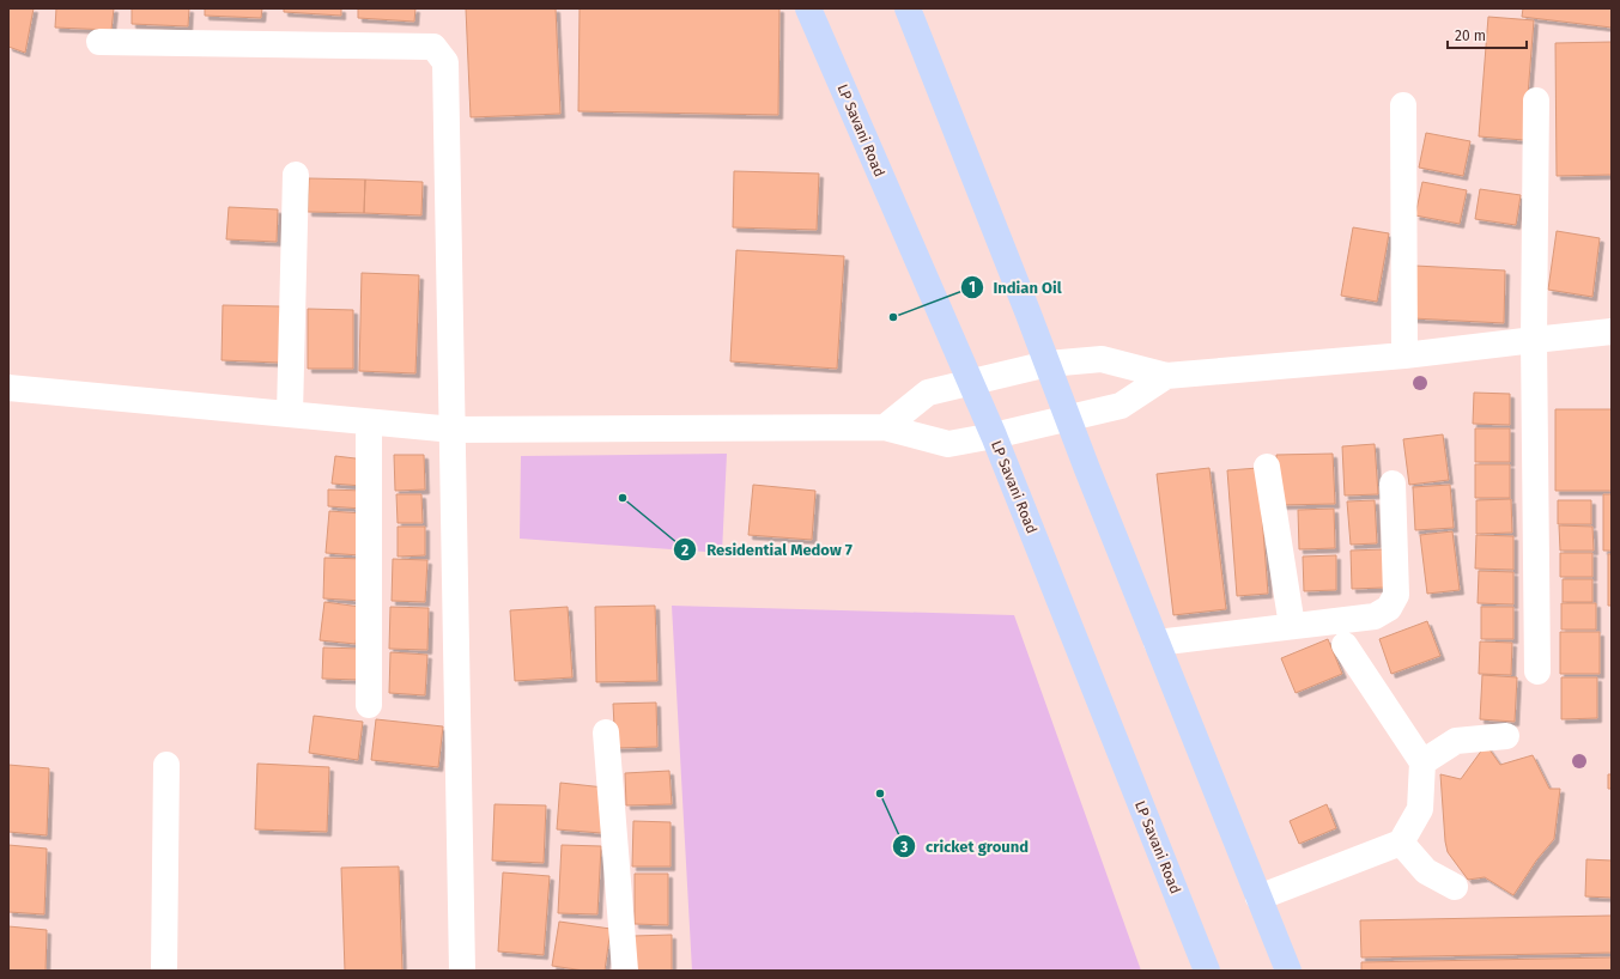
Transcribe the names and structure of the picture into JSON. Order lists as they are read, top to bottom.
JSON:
{
  "streets": {
    "main road": ["LP Savani Road"]
  },
  "places": ["Indian Oil", "Residential Medow 7", "cricket ground"],
  "scale_bar": "20 m"
}
